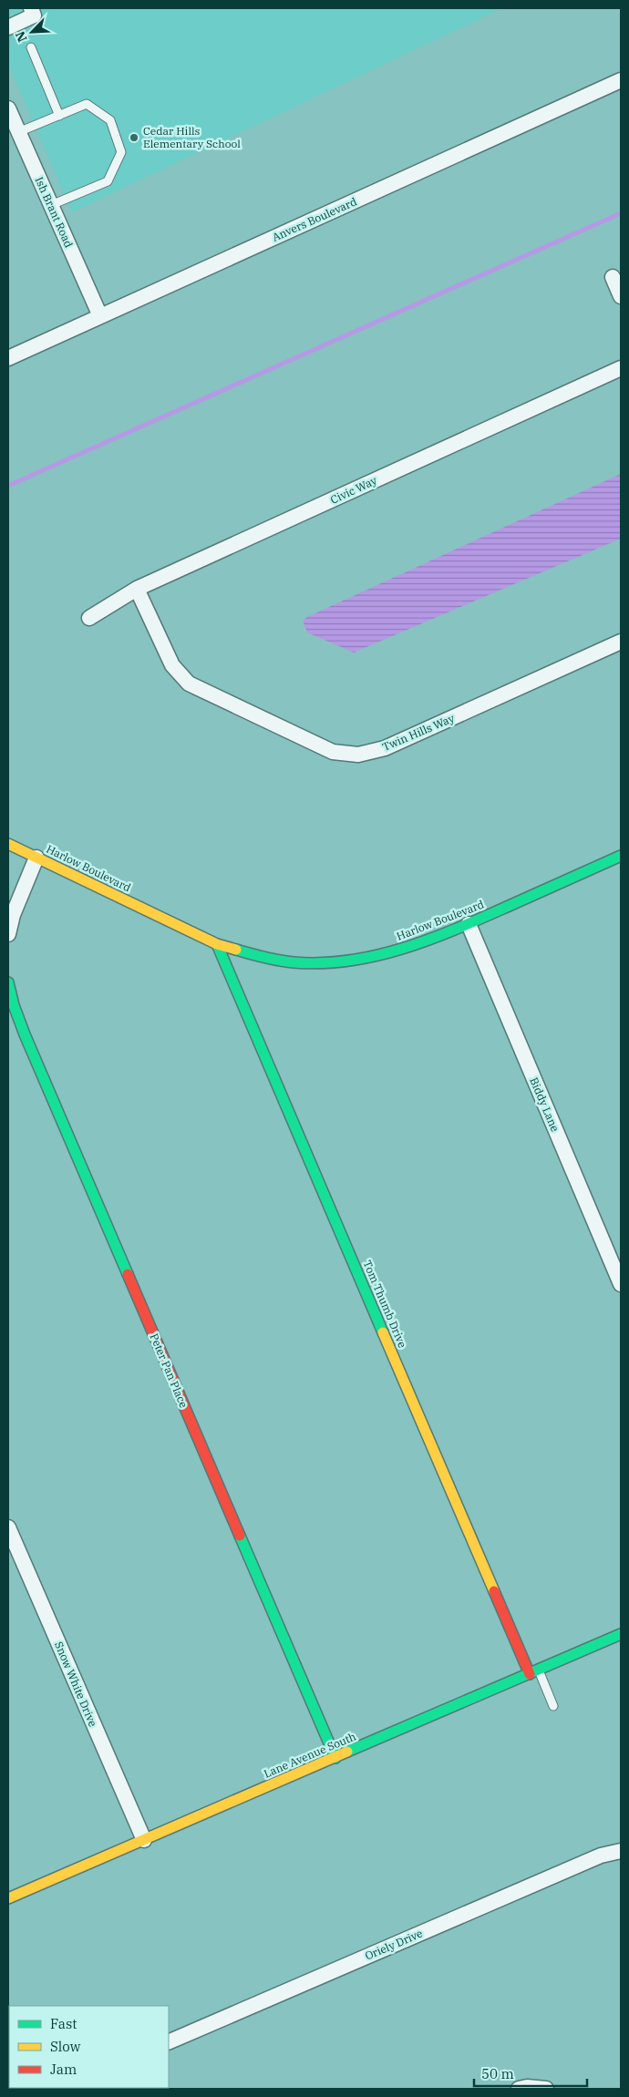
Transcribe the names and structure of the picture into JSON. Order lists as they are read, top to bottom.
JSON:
{
  "streets": {
    "street": [
      "Ish Brant Road",
      "Anvers Boulevard",
      "Civic Way",
      "Twin Hills Way",
      "Harlow Boulevard",
      "Biddy Lane",
      "Tom Thumb Drive",
      "Peter Pan Place",
      "Snow White Drive",
      "Lane Avenue South",
      "Oriely Drive"
    ]
  },
  "crossings": [
    ["Ish Brant Road", "Anvers Boulevard"],
    ["Civic Way", "Twin Hills Way"],
    ["Harlow Boulevard", "Biddy Lane"],
    ["Harlow Boulevard", "Tom Thumb Drive"],
    ["Tom Thumb Drive", "Lane Avenue South"],
    ["Peter Pan Place", "Lane Avenue South"],
    ["Snow White Drive", "Lane Avenue South"]
  ],
  "places": ["Cedar Hills Elementary School"],
  "legend": ["Fast", "Slow", "Jam"],
  "scale_bar": "50 m",
  "north": "bottom left"
}
